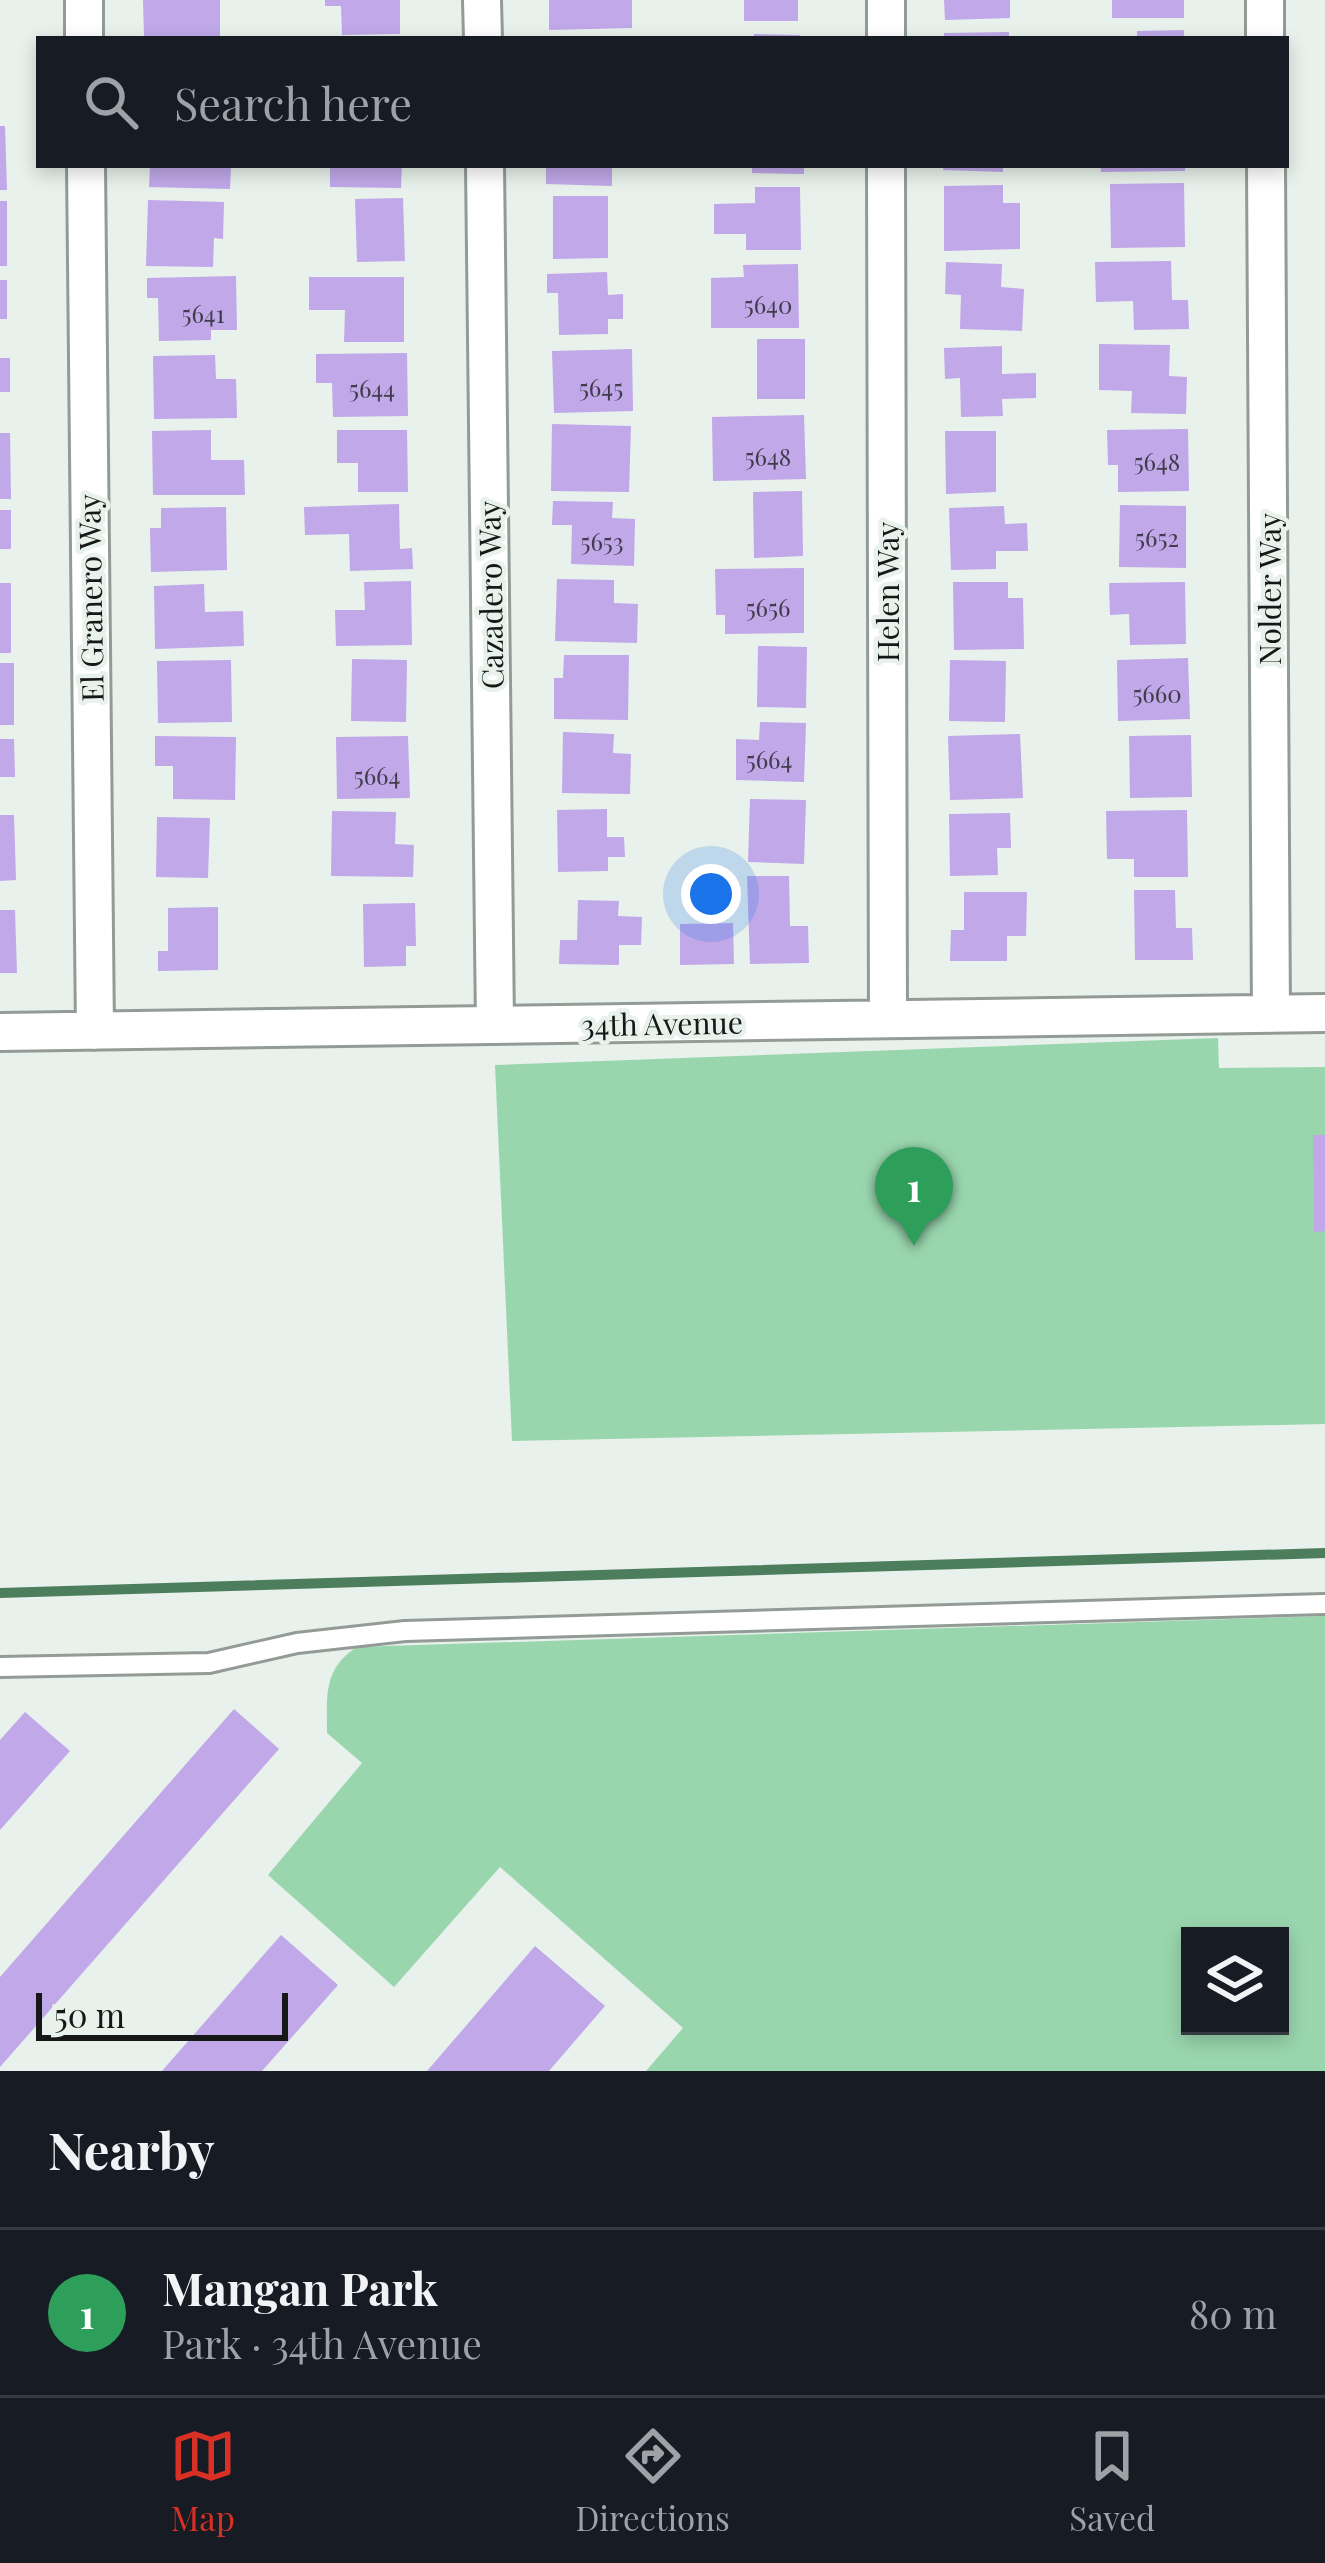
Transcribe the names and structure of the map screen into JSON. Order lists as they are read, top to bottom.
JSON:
{
  "streets": {
    "street": [
      "Nolder Way",
      "Helen Way",
      "Cazadero Way",
      "El Granero Way",
      "34th Avenue"
    ]
  },
  "crossings": [
    ["Nolder Way", "34th Avenue"],
    ["Helen Way", "34th Avenue"],
    ["Cazadero Way", "34th Avenue"],
    ["El Granero Way", "34th Avenue"]
  ],
  "house_numbers": [
    "5640",
    "5641",
    "5645",
    "5644",
    "5648",
    "5648",
    "5652",
    "5653",
    "5656",
    "5660",
    "5664",
    "5664"
  ],
  "scale_bar": "50 m",
  "page": {
    "search": "Search here",
    "pins": "1",
    "scale": "50 m",
    "heading": "Nearby",
    "list": [
      {
        "mark": "1",
        "name": "Mangan Park",
        "note": "Park · 34th Avenue",
        "value": "80 m"
      }
    ],
    "nav": ["Map", "Directions", "Saved"]
  }
}
